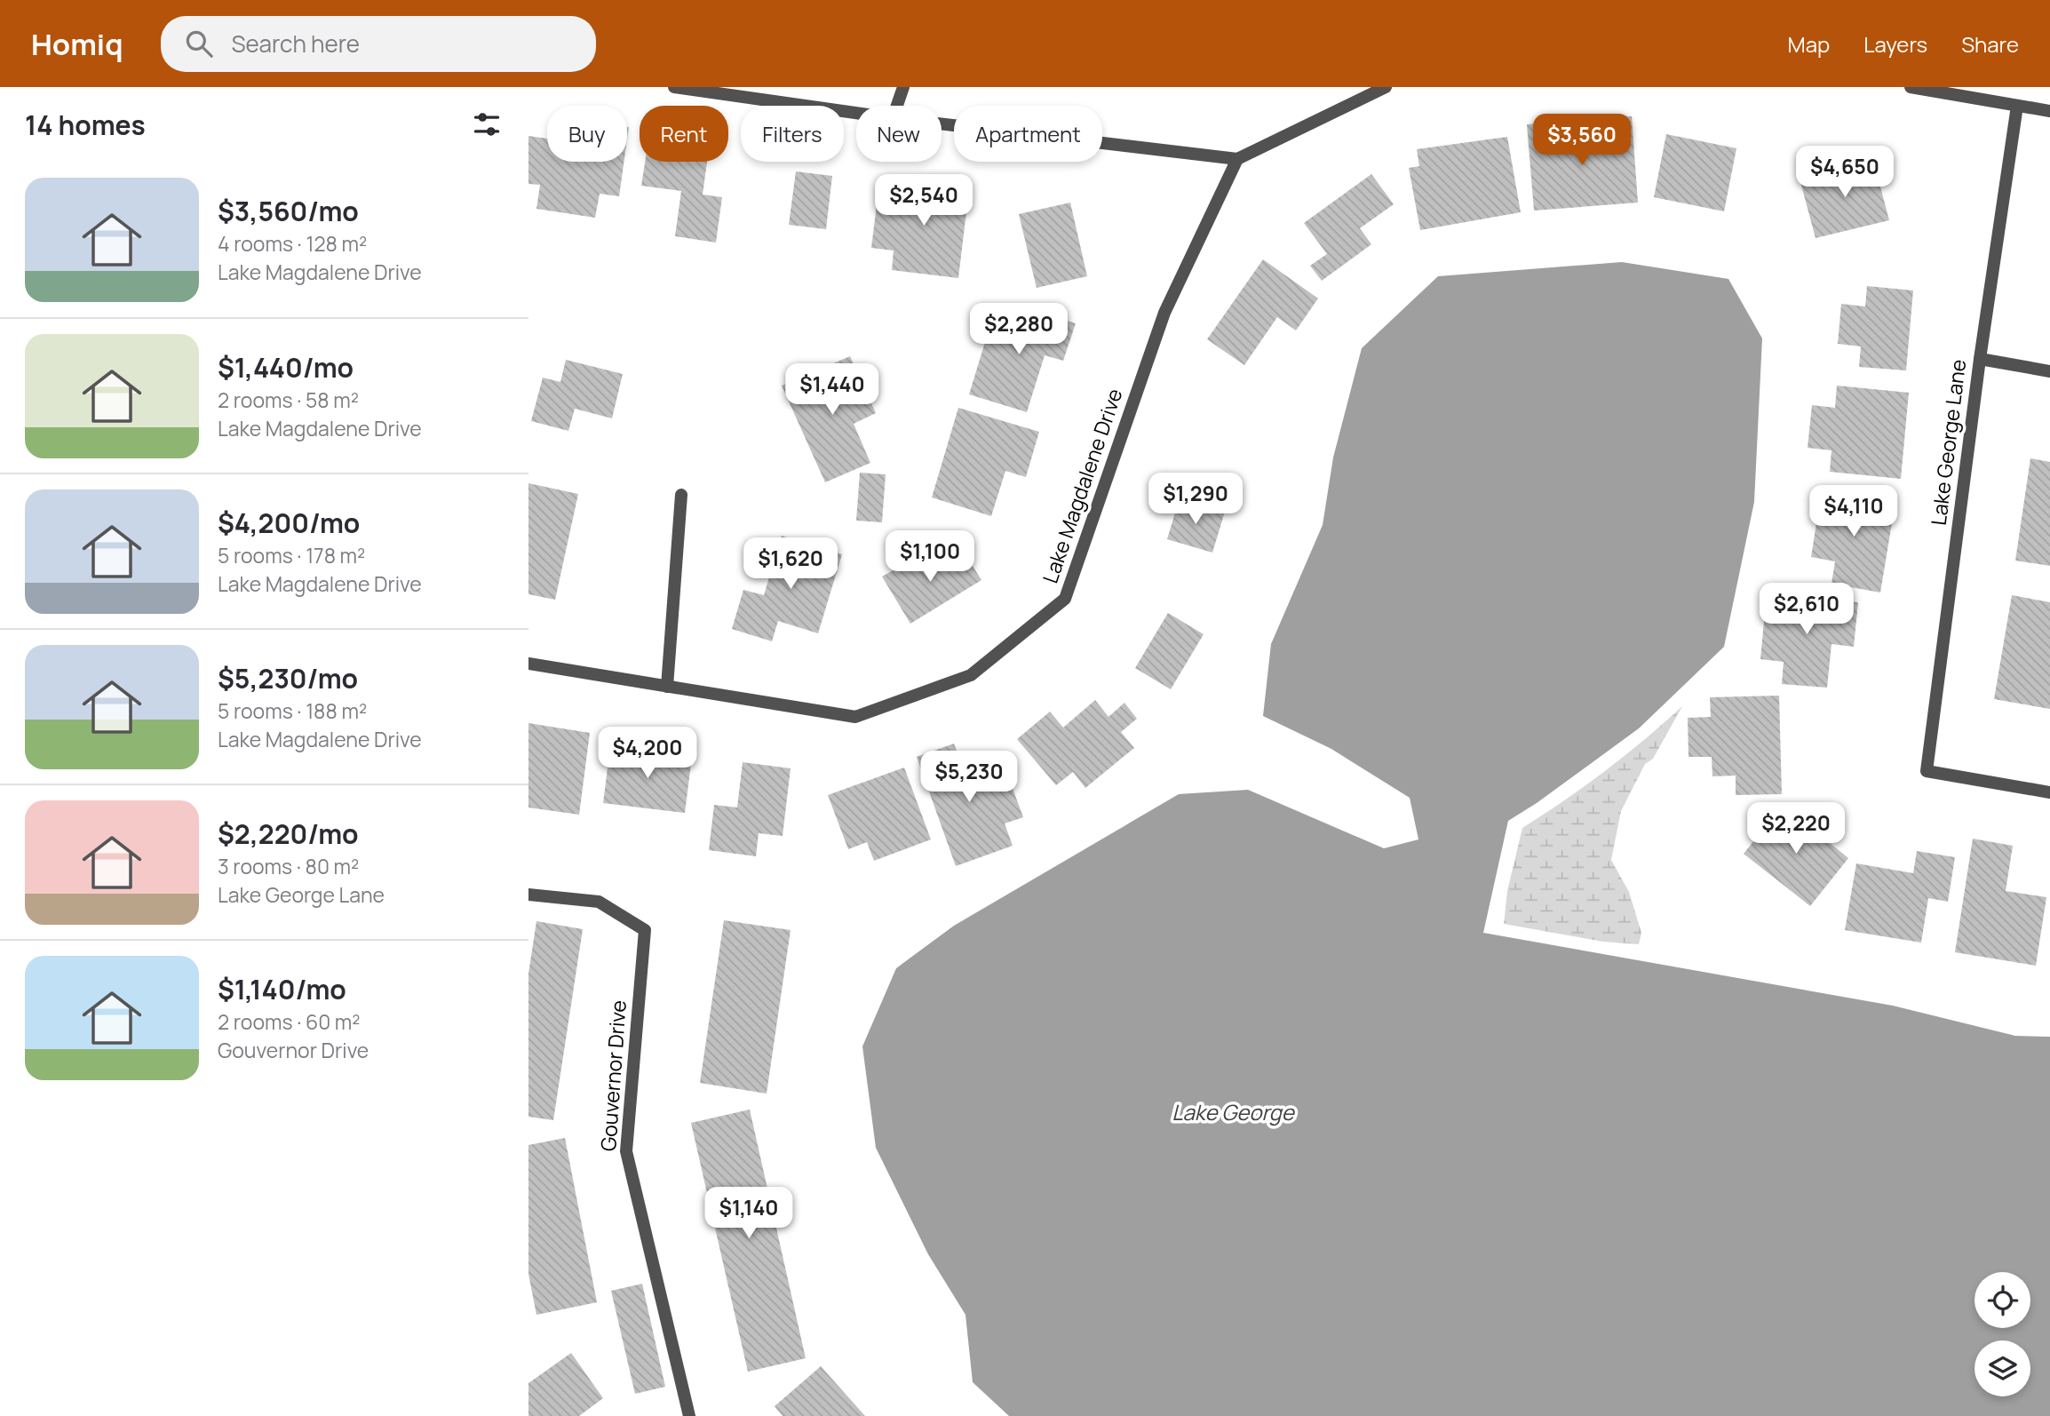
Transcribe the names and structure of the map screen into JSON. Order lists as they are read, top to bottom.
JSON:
{
  "streets": {
    "street": ["Lake George Lane", "Lake Magdalene Drive", "Gouvernor Drive"]
  },
  "water": ["Lake George"],
  "page": {
    "header": "Homiq",
    "search": "Search here",
    "nav": ["Map", "Layers", "Share"],
    "heading": "14 homes",
    "chip": [
      "Buy",
      "Rent",
      "Filters",
      "New",
      "Apartment"
    ],
    "price": [
      "$3,560",
      "$4,650",
      "$2,540",
      "$2,280",
      "$1,440",
      "$1,290",
      "$4,110",
      "$1,100",
      "$1,620",
      "$2,610",
      "$4,200",
      "$5,230",
      "$2,220",
      "$1,140"
    ],
    "list": [
      {
        "name": "$3,560/mo",
        "note": "4 rooms · 128 m² · Lake Magdalene Drive"
      },
      {
        "name": "$1,440/mo",
        "note": "2 rooms · 58 m² · Lake Magdalene Drive"
      },
      {
        "name": "$4,200/mo",
        "note": "5 rooms · 178 m² · Lake Magdalene Drive"
      },
      {
        "name": "$5,230/mo",
        "note": "5 rooms · 188 m² · Lake Magdalene Drive"
      },
      {
        "name": "$2,220/mo",
        "note": "3 rooms · 80 m² · Lake George Lane"
      },
      {
        "name": "$1,140/mo",
        "note": "2 rooms · 60 m² · Gouvernor Drive"
      }
    ]
  }
}
